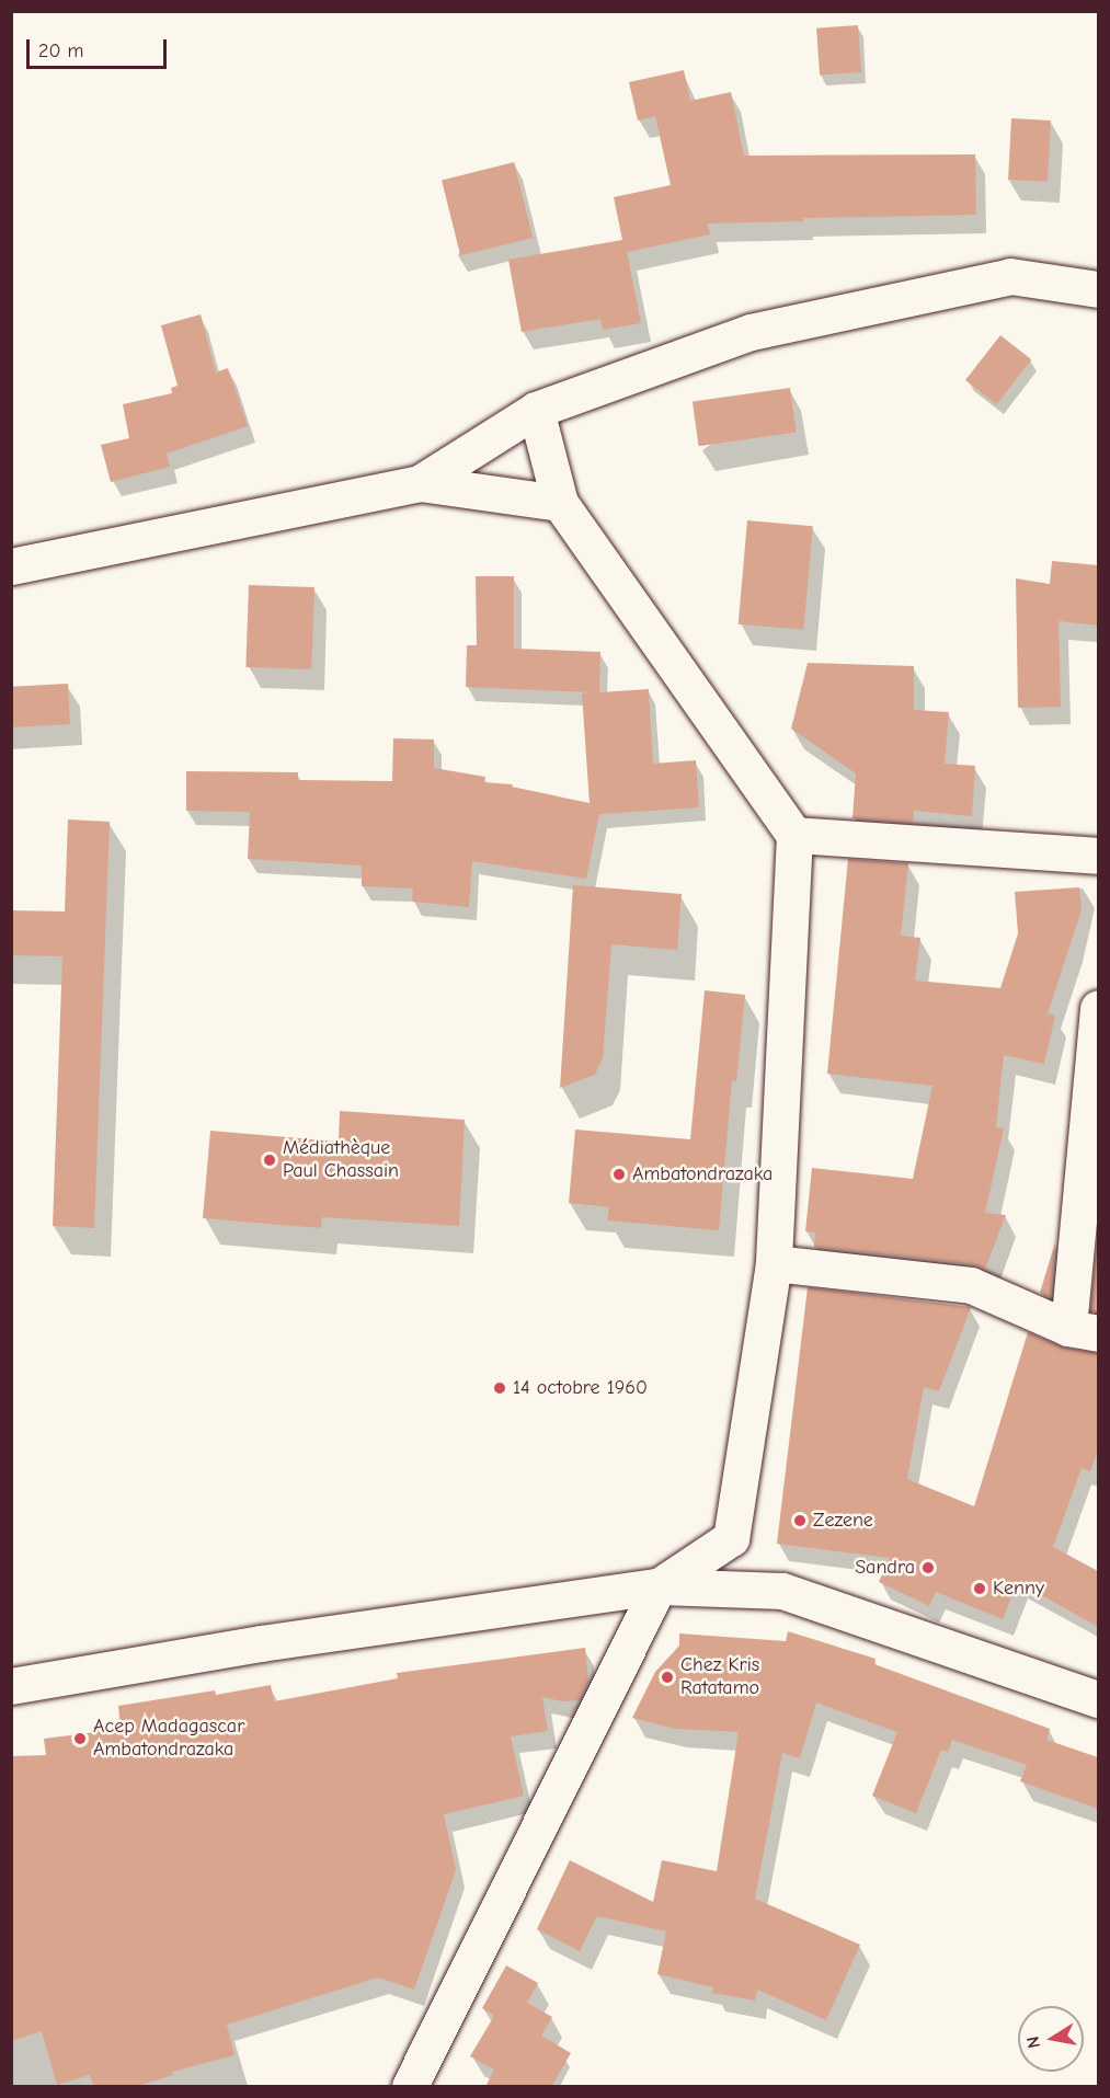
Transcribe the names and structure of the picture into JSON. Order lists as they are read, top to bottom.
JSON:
{
  "places": [
    "Médiathèque Paul Chassain",
    "Ambatondrazaka",
    "14 octobre 1960",
    "Zezene",
    "Sandra",
    "Kenny",
    "Chez Kris Ratatamo",
    "Acep Madagascar Ambatondrazaka"
  ],
  "scale_bar": "20 m",
  "north": "left"
}
